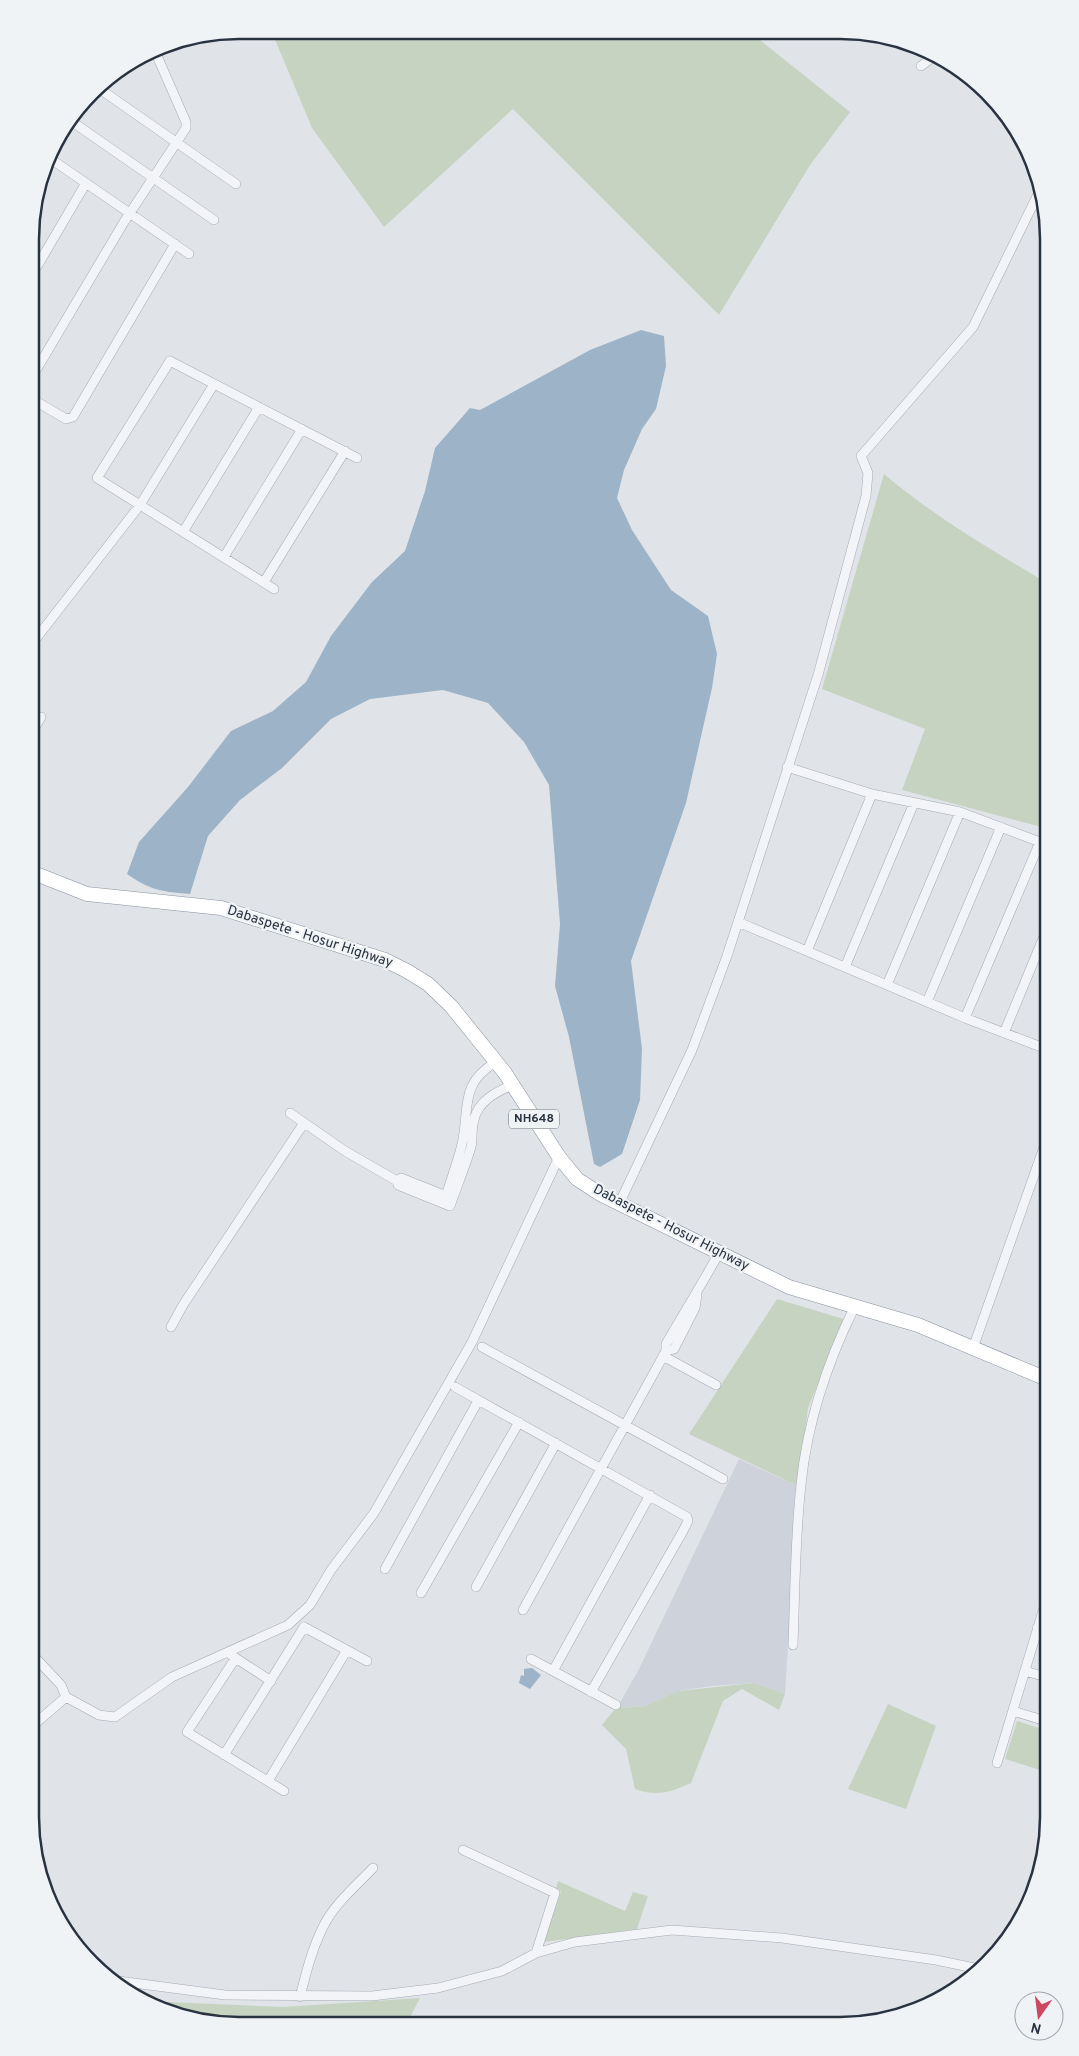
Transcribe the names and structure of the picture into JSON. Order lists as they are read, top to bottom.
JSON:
{
  "streets": {
    "highway": ["Dabaspete - Hosur Highway", "NH648"]
  },
  "north": "bottom"
}
